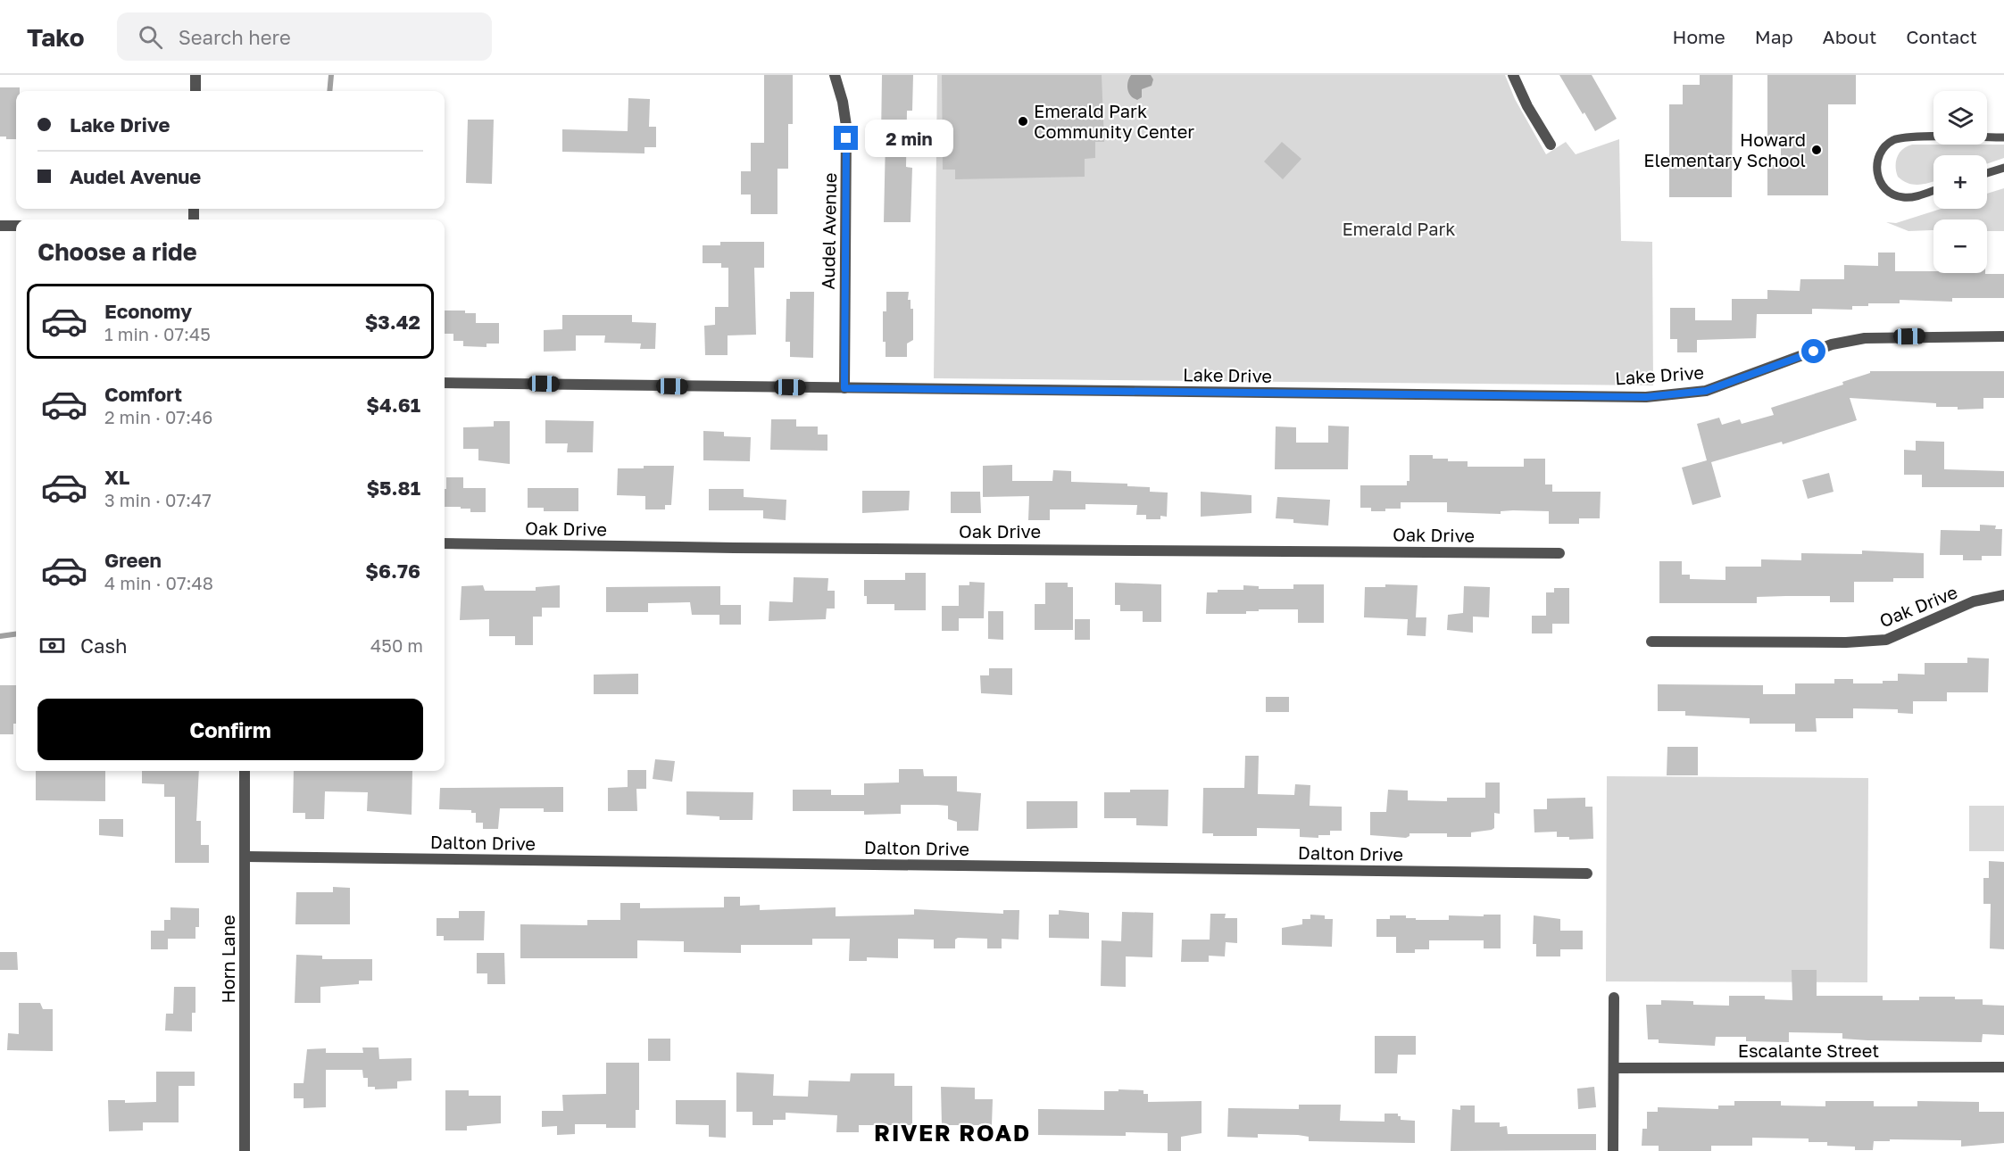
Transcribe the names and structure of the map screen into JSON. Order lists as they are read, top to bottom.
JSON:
{
  "streets": {
    "street": [
      "Audel Avenue",
      "Lake Drive",
      "Oak Drive",
      "Dalton Drive",
      "Horn Lane",
      "Escalante Street"
    ]
  },
  "crossings": [
    ["Audel Avenue", "Lake Drive"],
    ["Dalton Drive", "Horn Lane"]
  ],
  "districts": ["RIVER ROAD"],
  "parks": ["Emerald Park"],
  "places": ["Emerald Park Community Center", "Howard Elementary School"],
  "page": {
    "header": "Tako",
    "search": "Search here",
    "nav": [
      "Home",
      "Map",
      "About",
      "Contact"
    ],
    "map_buttons": ["+", "−"],
    "banner": ["Lake Drive", "Audel Avenue"],
    "bubble": "2 min",
    "heading": "Choose a ride",
    "list": [
      {
        "name": "Economy",
        "note": "1 min · 07:45",
        "value": "$3.42"
      },
      {
        "name": "Comfort",
        "note": "2 min · 07:46",
        "value": "$4.61"
      },
      {
        "name": "XL",
        "note": "3 min · 07:47",
        "value": "$5.81"
      },
      {
        "name": "Green",
        "note": "4 min · 07:48",
        "value": "$6.76"
      }
    ],
    "pay": ["Cash", "450 m"],
    "buttons": "Confirm"
  }
}
